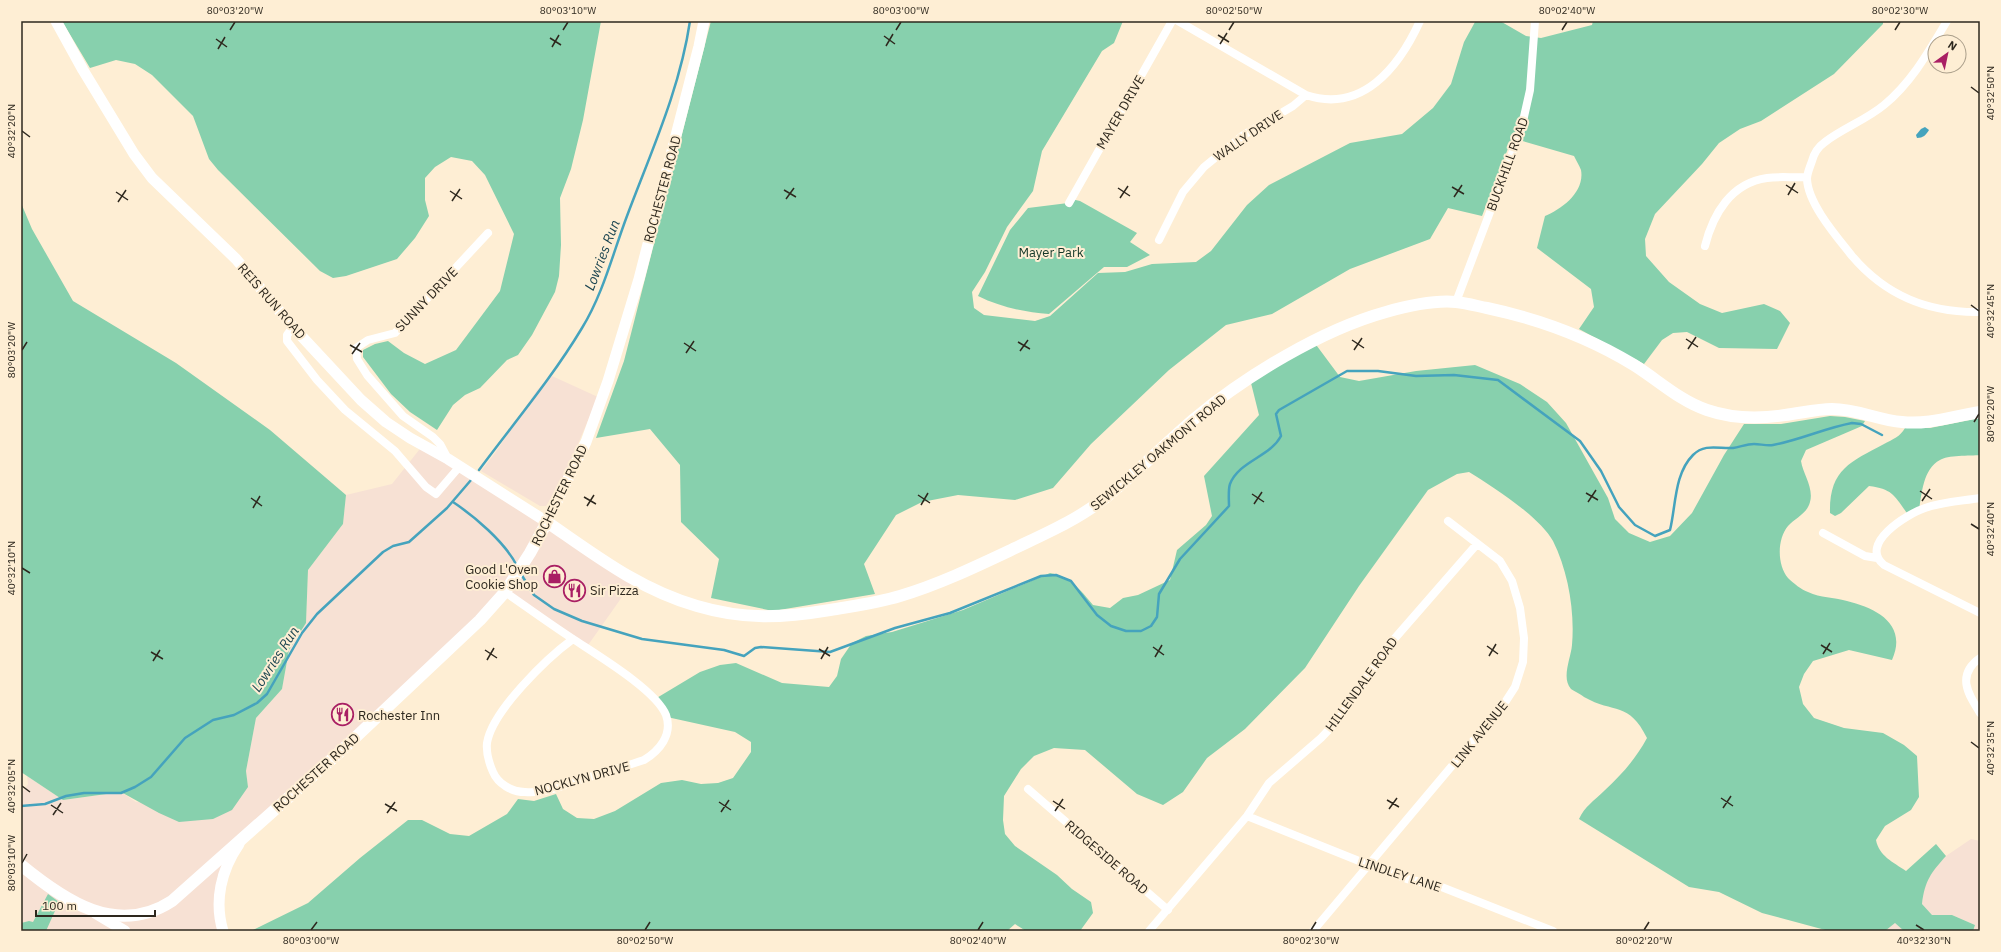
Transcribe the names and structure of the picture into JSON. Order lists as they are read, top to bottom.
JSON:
{
  "streets": {
    "main road": ["ROCHESTER ROAD", "SEWICKLEY OAKMONT ROAD"],
    "street": [
      "MAYER DRIVE",
      "WALLY DRIVE",
      "BUCKHILL ROAD",
      "SUNNY DRIVE",
      "REIS RUN ROAD",
      "HILLENDALE ROAD",
      "LINK AVENUE",
      "NOCKLYN DRIVE",
      "RIDGESIDE ROAD",
      "LINDLEY LANE"
    ]
  },
  "crossings": [
    ["BUCKHILL ROAD", "SEWICKLEY OAKMONT ROAD"],
    ["ROCHESTER ROAD", "REIS RUN ROAD"],
    ["ROCHESTER ROAD", "SEWICKLEY OAKMONT ROAD"],
    ["ROCHESTER ROAD", "NOCKLYN DRIVE"],
    ["SUNNY DRIVE", "REIS RUN ROAD"],
    ["REIS RUN ROAD", "SEWICKLEY OAKMONT ROAD"],
    ["HILLENDALE ROAD", "LINK AVENUE"],
    ["HILLENDALE ROAD", "RIDGESIDE ROAD"],
    ["HILLENDALE ROAD", "LINDLEY LANE"],
    ["LINK AVENUE", "LINDLEY LANE"]
  ],
  "water": ["Lowries Run"],
  "parks": ["Mayer Park"],
  "places": {
    "shop": ["Good L'Oven Cookie Shop"],
    "restaurant": ["Sir Pizza", "Rochester Inn"]
  },
  "scale_bar": "100 m",
  "north": "top right",
  "coordinates": [
    "80°03'20\"W",
    "80°03'10\"W",
    "80°03'00\"W",
    "80°02'50\"W",
    "80°02'40\"W",
    "80°02'30\"W",
    "40°32'50\"N",
    "40°32'20\"N",
    "40°32'45\"N",
    "80°02'20\"W",
    "40°32'40\"N",
    "40°32'10\"N",
    "40°32'35\"N",
    "40°32'05\"N",
    "40°32'30\"N"
  ]
}
